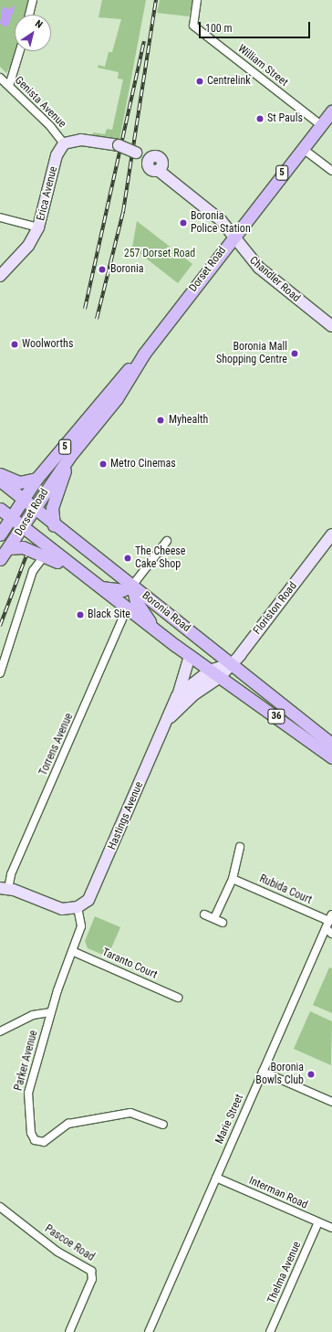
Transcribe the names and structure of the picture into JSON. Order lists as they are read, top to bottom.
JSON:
{
  "streets": {
    "main road": [
      "5",
      "Erica Avenue",
      "Dorset Road",
      "Chandler Road",
      "Floriston Road",
      "Boronia Road",
      "36",
      "Hastings Avenue"
    ],
    "street": [
      "William Street",
      "Genista Avenue",
      "Torrens Avenue",
      "Rubida Court",
      "Taranto Court",
      "Parker Avenue",
      "Marie Street",
      "Interman Road",
      "Pascoe Road",
      "Thelma Avenue"
    ]
  },
  "crossings": [
    ["William Street", "Dorset Road"],
    ["Genista Avenue", "Erica Avenue"],
    ["Genista Avenue", "Chandler Road"],
    ["Erica Avenue", "Chandler Road"],
    ["Dorset Road", "Chandler Road"],
    ["Dorset Road", "Boronia Road"],
    ["Floriston Road", "Boronia Road"],
    ["Floriston Road", "Hastings Avenue"],
    ["Boronia Road", "Torrens Avenue"],
    ["Boronia Road", "Hastings Avenue"],
    ["Rubida Court", "Marie Street"],
    ["Marie Street", "Interman Road"],
    ["Interman Road", "Thelma Avenue"]
  ],
  "parks": ["257 Dorset Road"],
  "places": [
    "Centrelink",
    "St Pauls",
    "Boronia Police Station",
    "Boronia",
    "Woolworths",
    "Boronia Mall Shopping Centre",
    "Myhealth",
    "Metro Cinemas",
    "The Cheese Cake Shop",
    "Black Site",
    "Boronia Bowls Club"
  ],
  "scale_bar": "100 m",
  "north": "top right"
}
